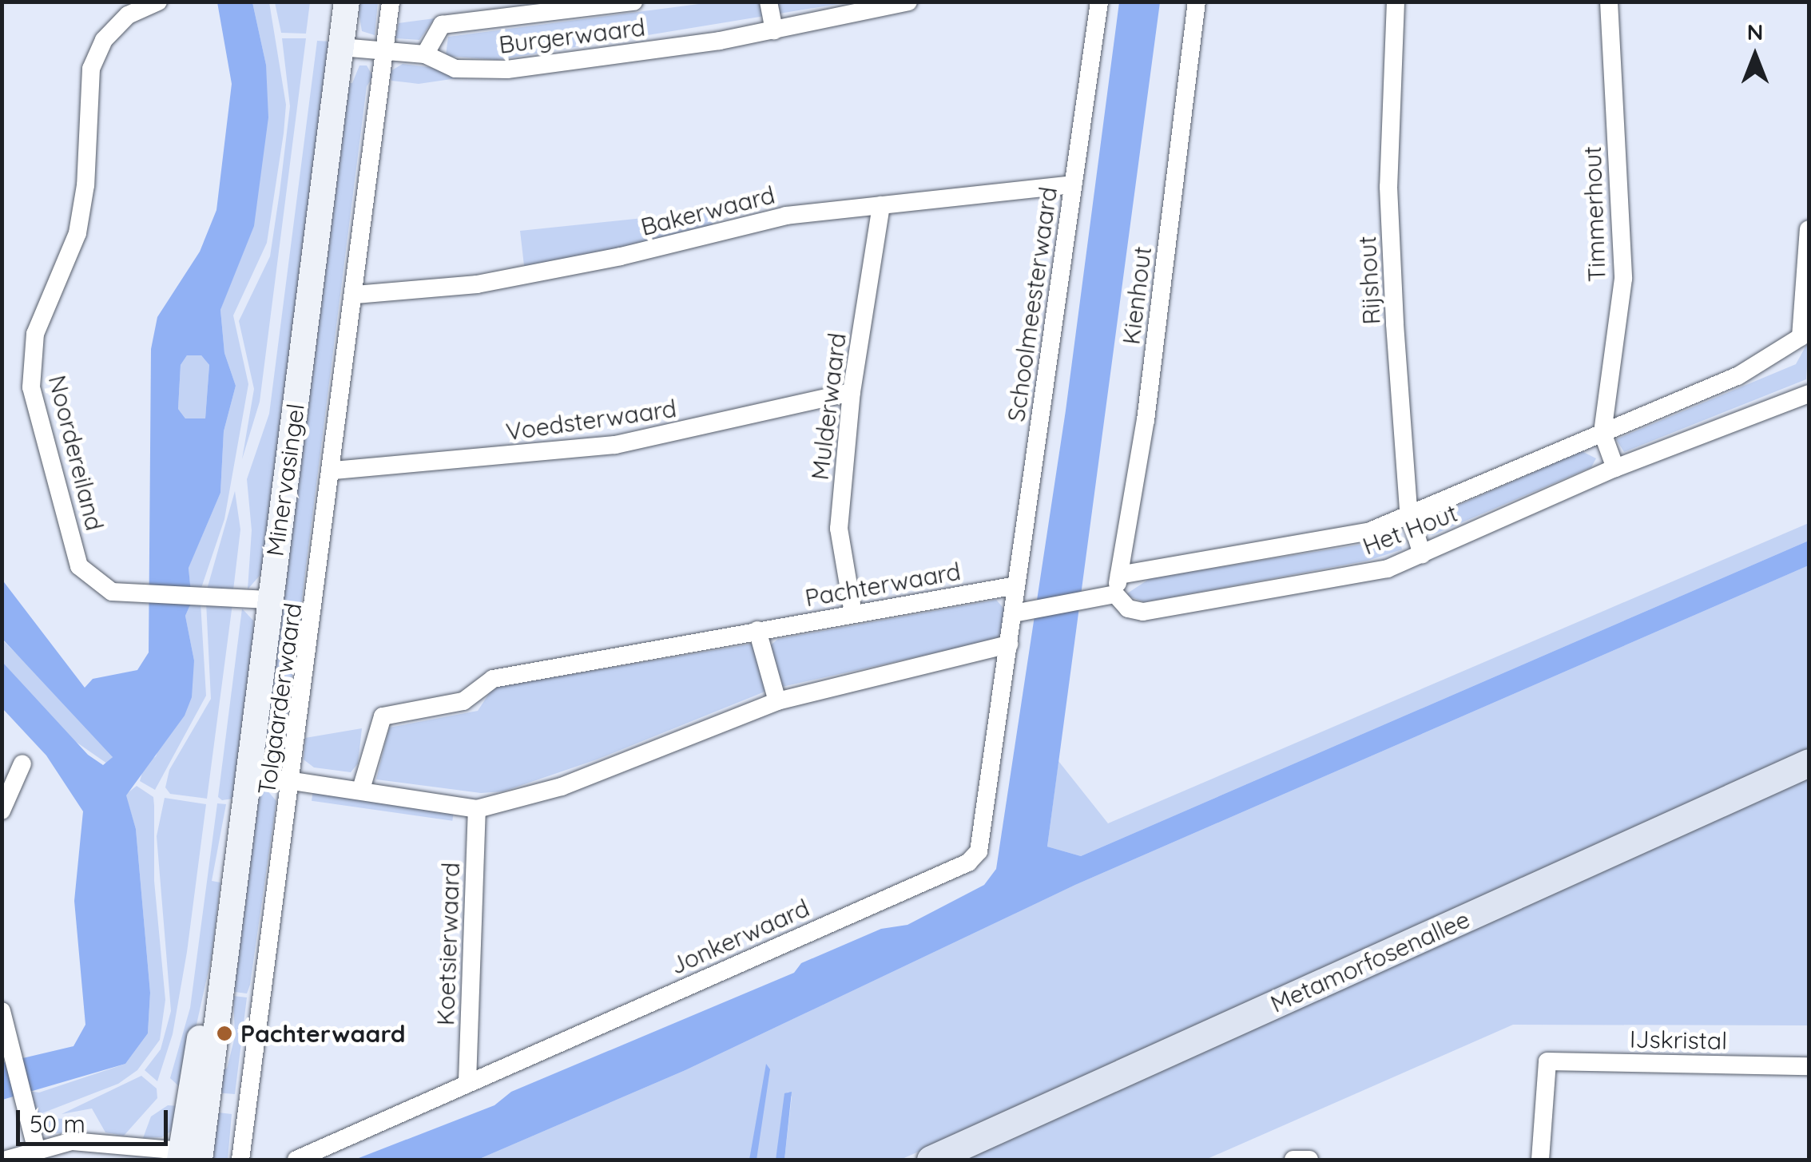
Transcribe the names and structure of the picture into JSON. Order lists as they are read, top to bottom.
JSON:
{
  "streets": {
    "main road": ["Metamorfosenallee"],
    "street": [
      "Burgerwaard",
      "Bakerwaard",
      "Timmerhout",
      "Rijshout",
      "Kienhout",
      "Schoolmeesterwaard",
      "Mulderwaard",
      "Voedsterwaard",
      "Noordereiland",
      "Minervasingel",
      "Het Hout",
      "Pachterwaard",
      "Tolgaarderwaard",
      "Jonkerwaard",
      "Koetsierwaard",
      "IJskristal"
    ]
  },
  "crossings": [
    ["Burgerwaard", "Minervasingel"],
    ["Burgerwaard", "Tolgaarderwaard"],
    ["Bakerwaard", "Schoolmeesterwaard"],
    ["Bakerwaard", "Mulderwaard"],
    ["Bakerwaard", "Tolgaarderwaard"],
    ["Timmerhout", "Het Hout"],
    ["Rijshout", "Het Hout"],
    ["Kienhout", "Het Hout"],
    ["Schoolmeesterwaard", "Het Hout"],
    ["Schoolmeesterwaard", "Pachterwaard"],
    ["Schoolmeesterwaard", "Jonkerwaard"],
    ["Mulderwaard", "Voedsterwaard"],
    ["Mulderwaard", "Pachterwaard"],
    ["Voedsterwaard", "Tolgaarderwaard"],
    ["Noordereiland", "Minervasingel"],
    ["Het Hout", "Jonkerwaard"],
    ["Jonkerwaard", "Koetsierwaard"]
  ],
  "places": ["Pachterwaard"],
  "scale_bar": "50 m",
  "north": "top"
}
